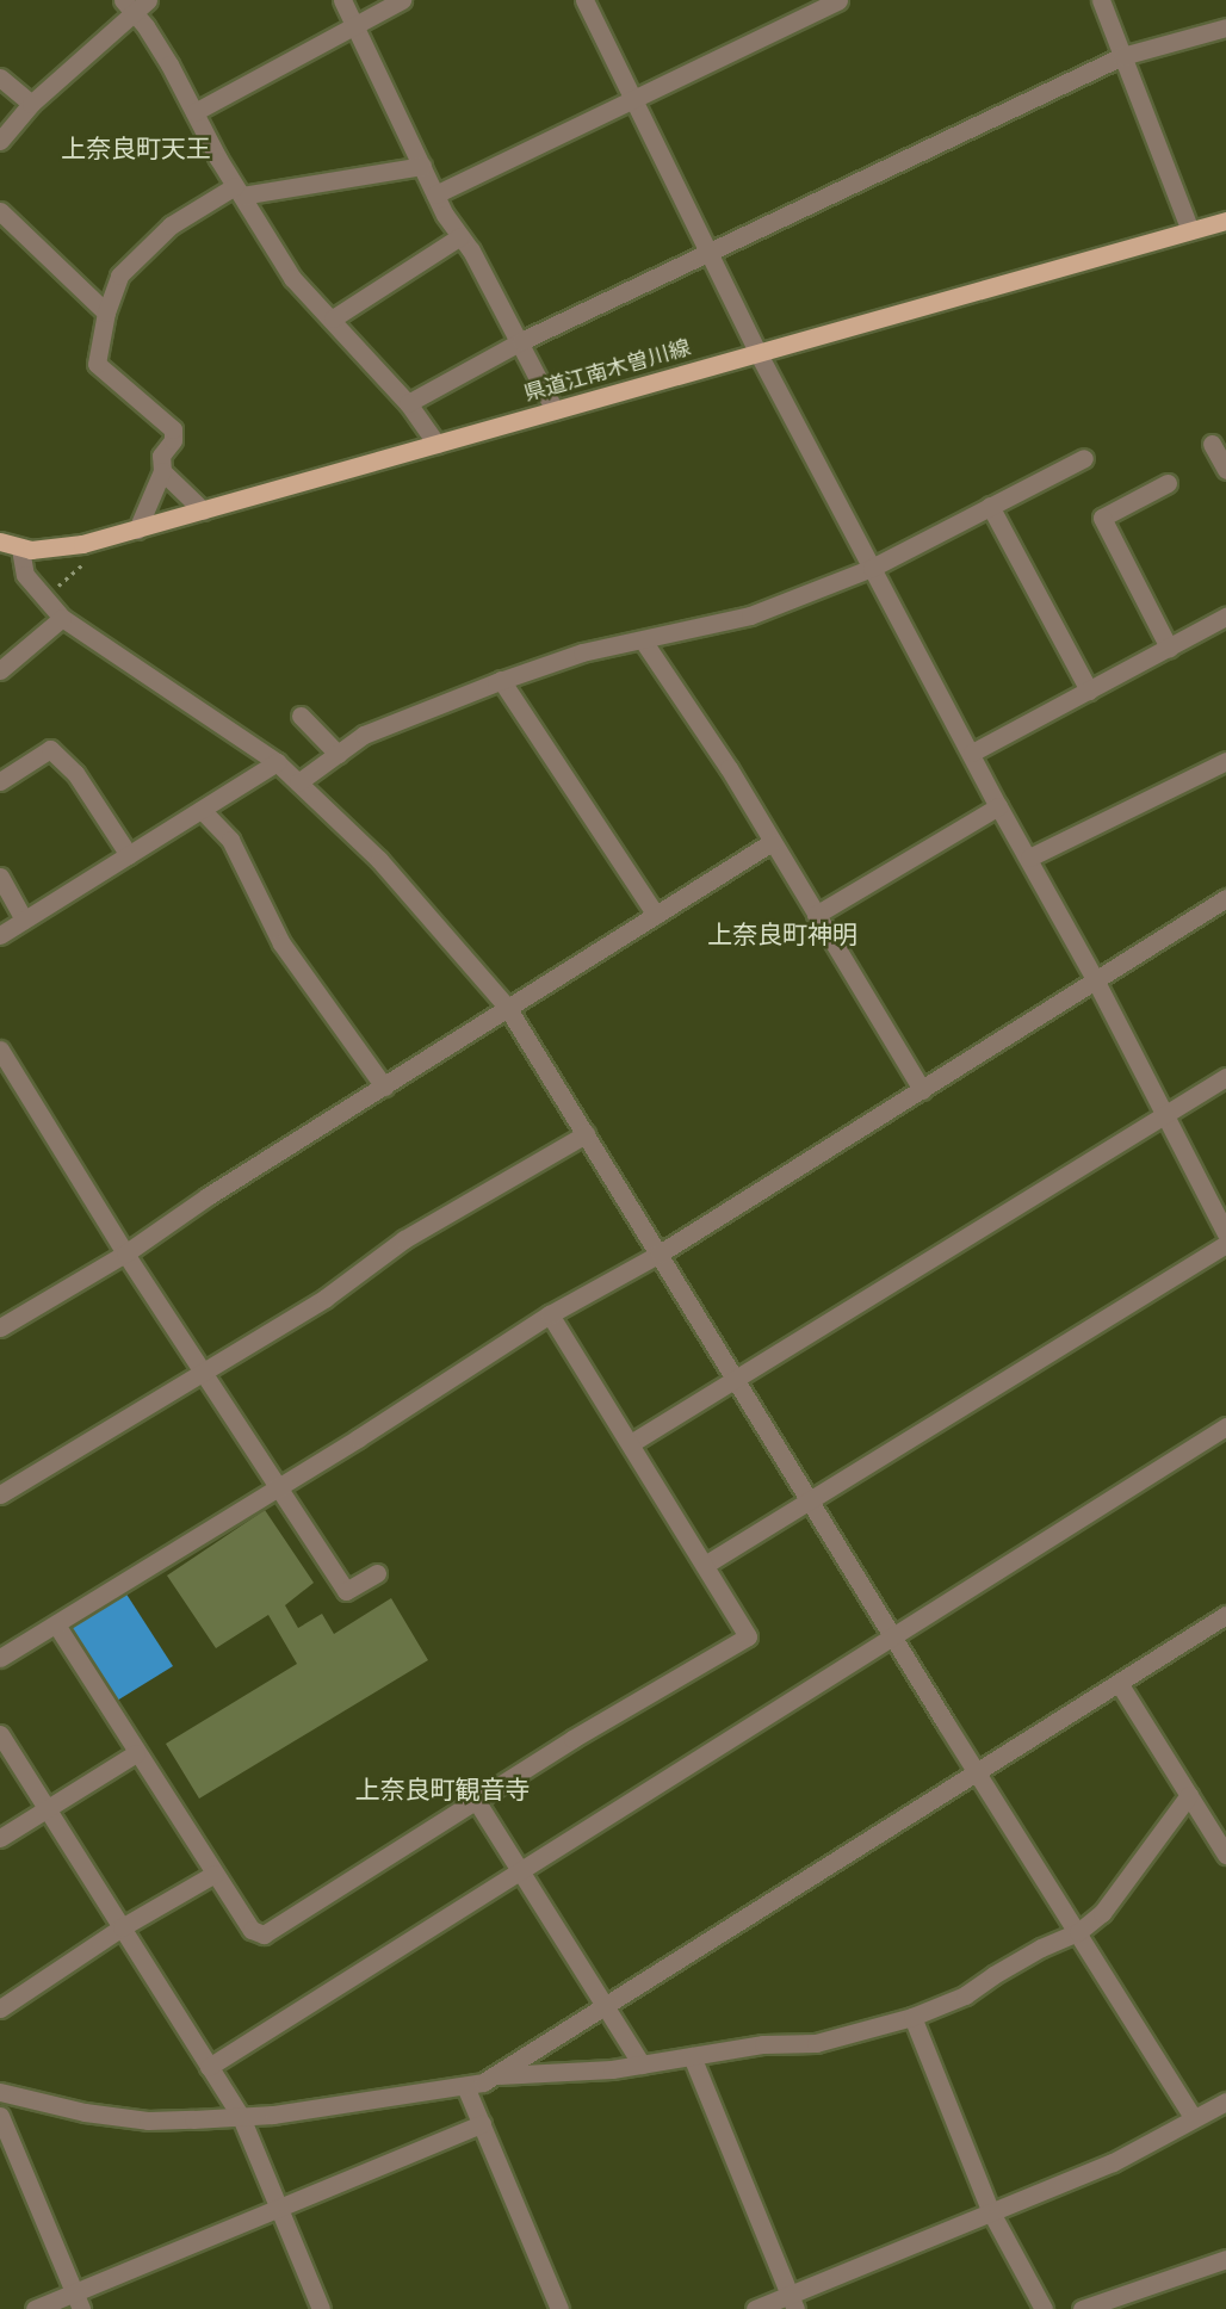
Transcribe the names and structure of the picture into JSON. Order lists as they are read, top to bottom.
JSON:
{
  "streets": {
    "main road": ["県道江南木曽川線"]
  },
  "districts": ["上奈良町天王", "上奈良町神明", "上奈良町観音寺"]
}
